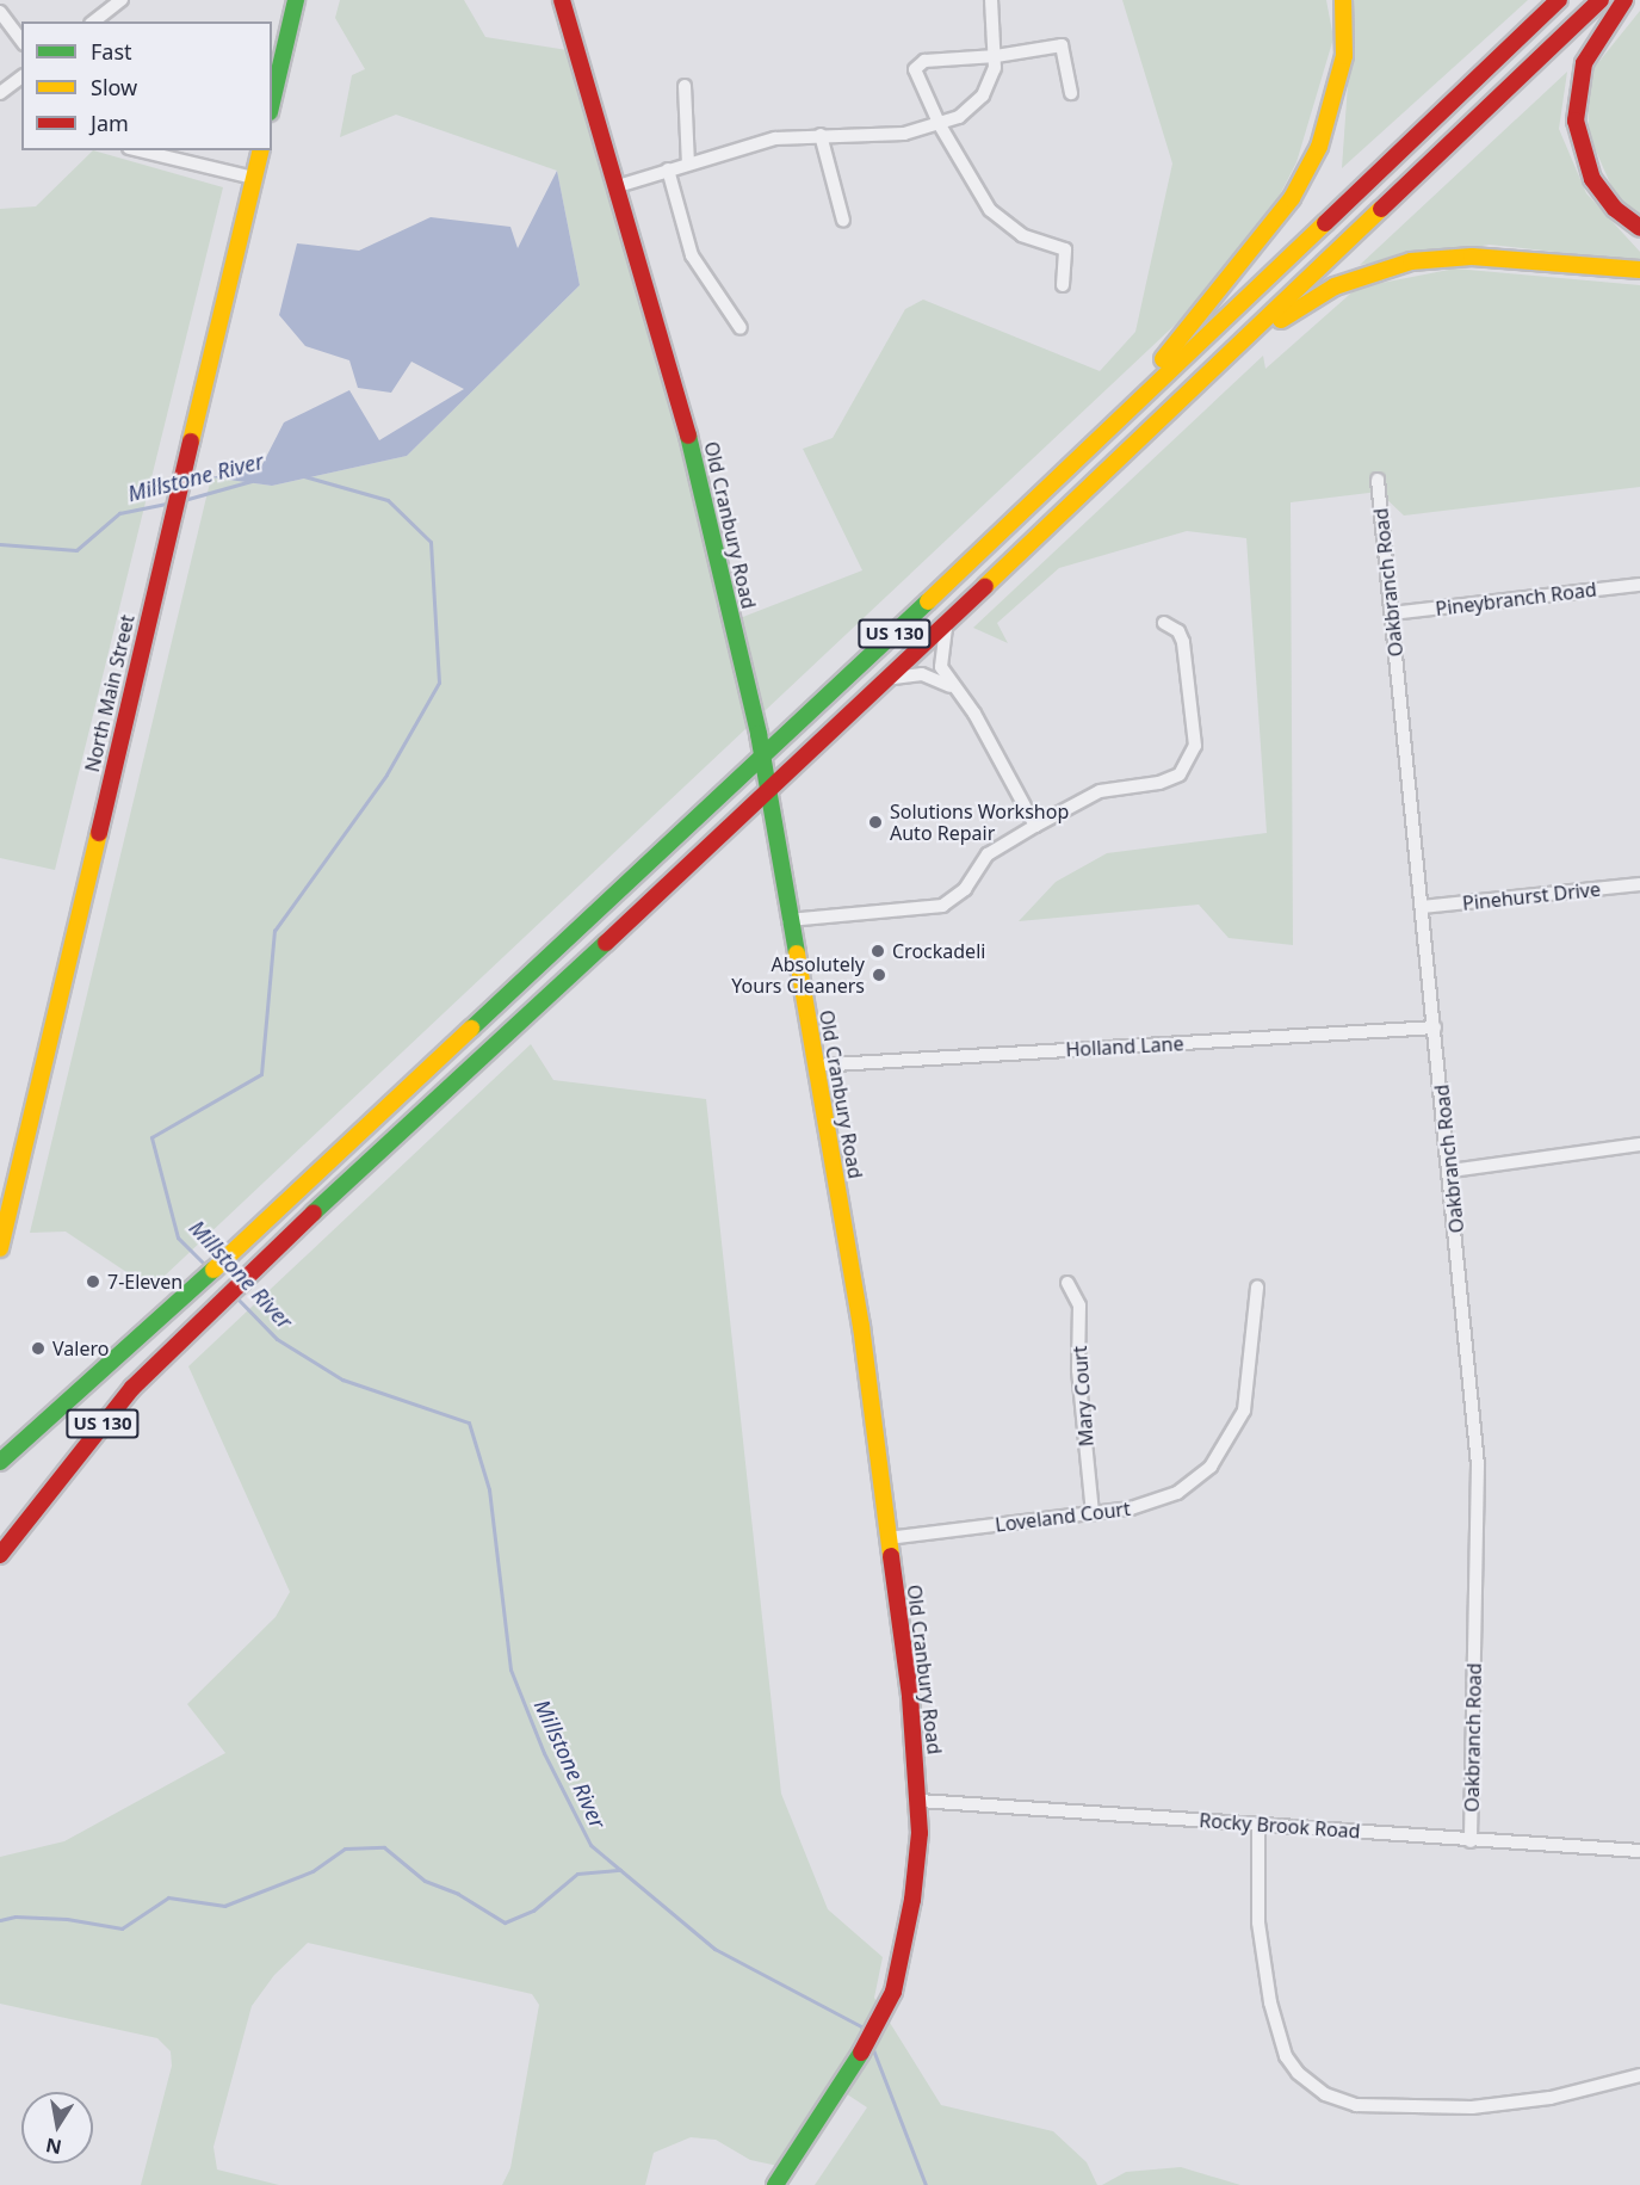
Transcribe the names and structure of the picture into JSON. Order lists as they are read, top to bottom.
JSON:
{
  "streets": {
    "main road": ["Old Cranbury Road", "US 130", "North Main Street"],
    "street": [
      "Oakbranch Road",
      "Pineybranch Road",
      "Pinehurst Drive",
      "Holland Lane",
      "Mary Court",
      "Loveland Court",
      "Rocky Brook Road"
    ]
  },
  "crossings": [
    ["Old Cranbury Road", "US 130"],
    ["Old Cranbury Road", "Holland Lane"],
    ["Old Cranbury Road", "Loveland Court"],
    ["Old Cranbury Road", "Rocky Brook Road"],
    ["Oakbranch Road", "Pineybranch Road"],
    ["Oakbranch Road", "Pinehurst Drive"],
    ["Oakbranch Road", "Holland Lane"],
    ["Oakbranch Road", "Rocky Brook Road"],
    ["Mary Court", "Loveland Court"]
  ],
  "water": ["Millstone River"],
  "places": [
    "Solutions Workshop Auto Repair",
    "Crockadeli",
    "Absolutely Yours Cleaners",
    "7-Eleven",
    "Valero"
  ],
  "legend": ["Fast", "Slow", "Jam"],
  "north": "bottom"
}
